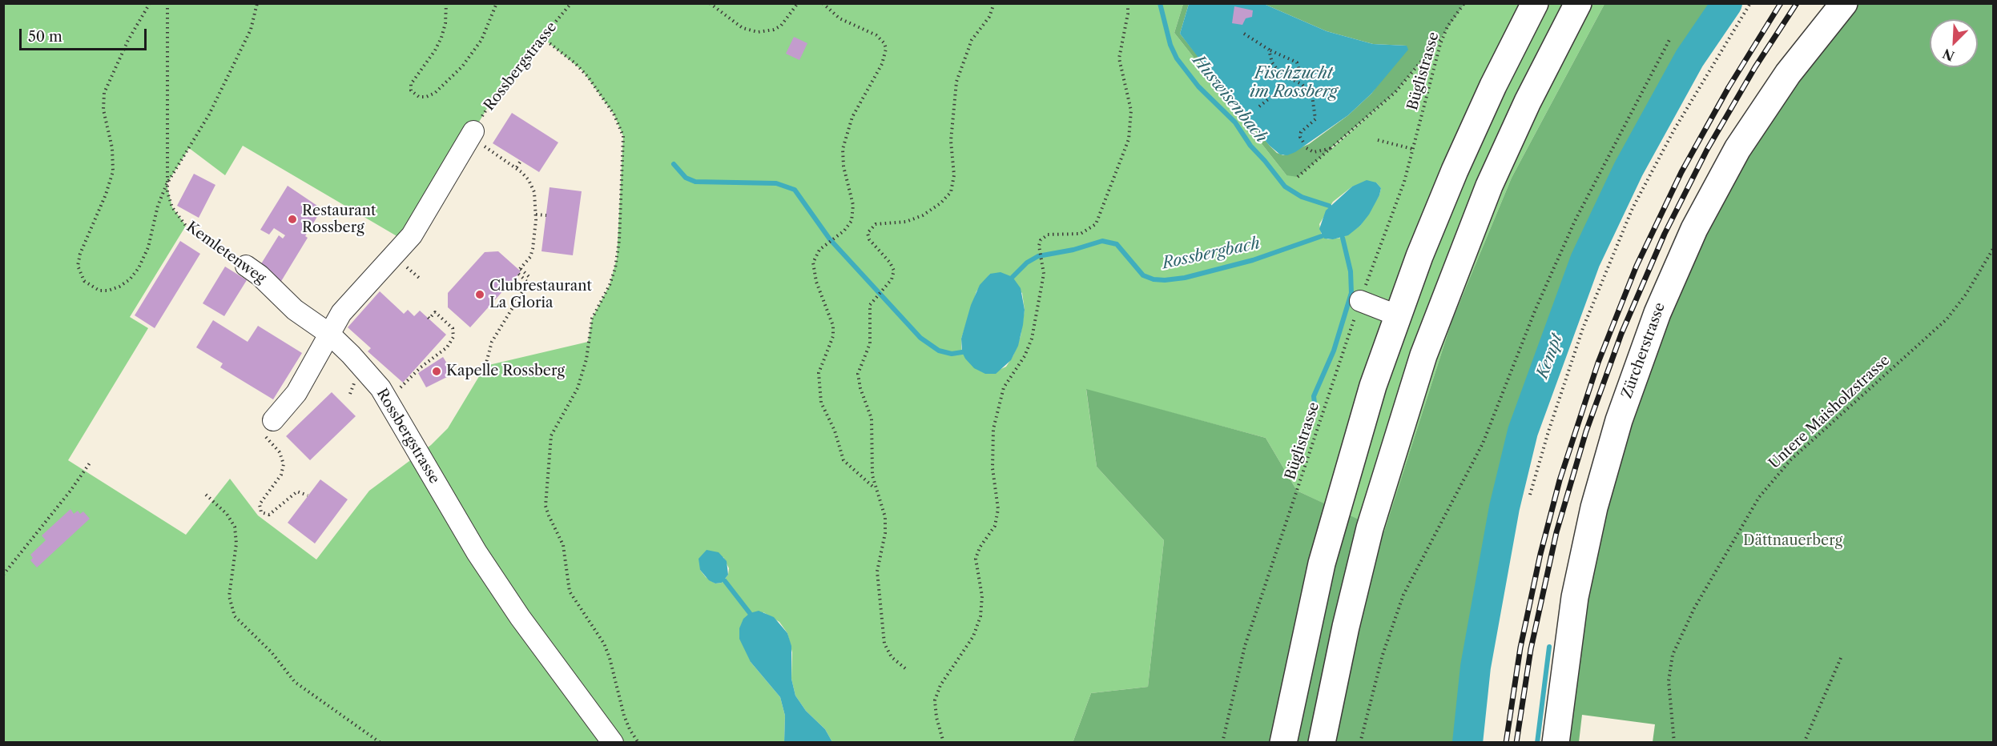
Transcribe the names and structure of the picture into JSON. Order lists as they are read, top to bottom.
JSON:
{
  "streets": {
    "main road": ["Zürcherstrasse"],
    "street": ["Rossbergstrasse", "Kemletenweg"],
    "path": ["Büglistrasse", "Untere Maisholzstrasse"]
  },
  "crossings": [
    ["Rossbergstrasse", "Kemletenweg"]
  ],
  "water": [
    "Fischzucht im Rossberg",
    "Huswisenbach",
    "Rossbergbach",
    "Kempt"
  ],
  "parks": ["Dättnauerberg"],
  "places": ["Restaurant Rossberg", "Clubrestaurant La Gloria", "Kapelle Rossberg"],
  "scale_bar": "50 m",
  "north": "bottom left"
}
